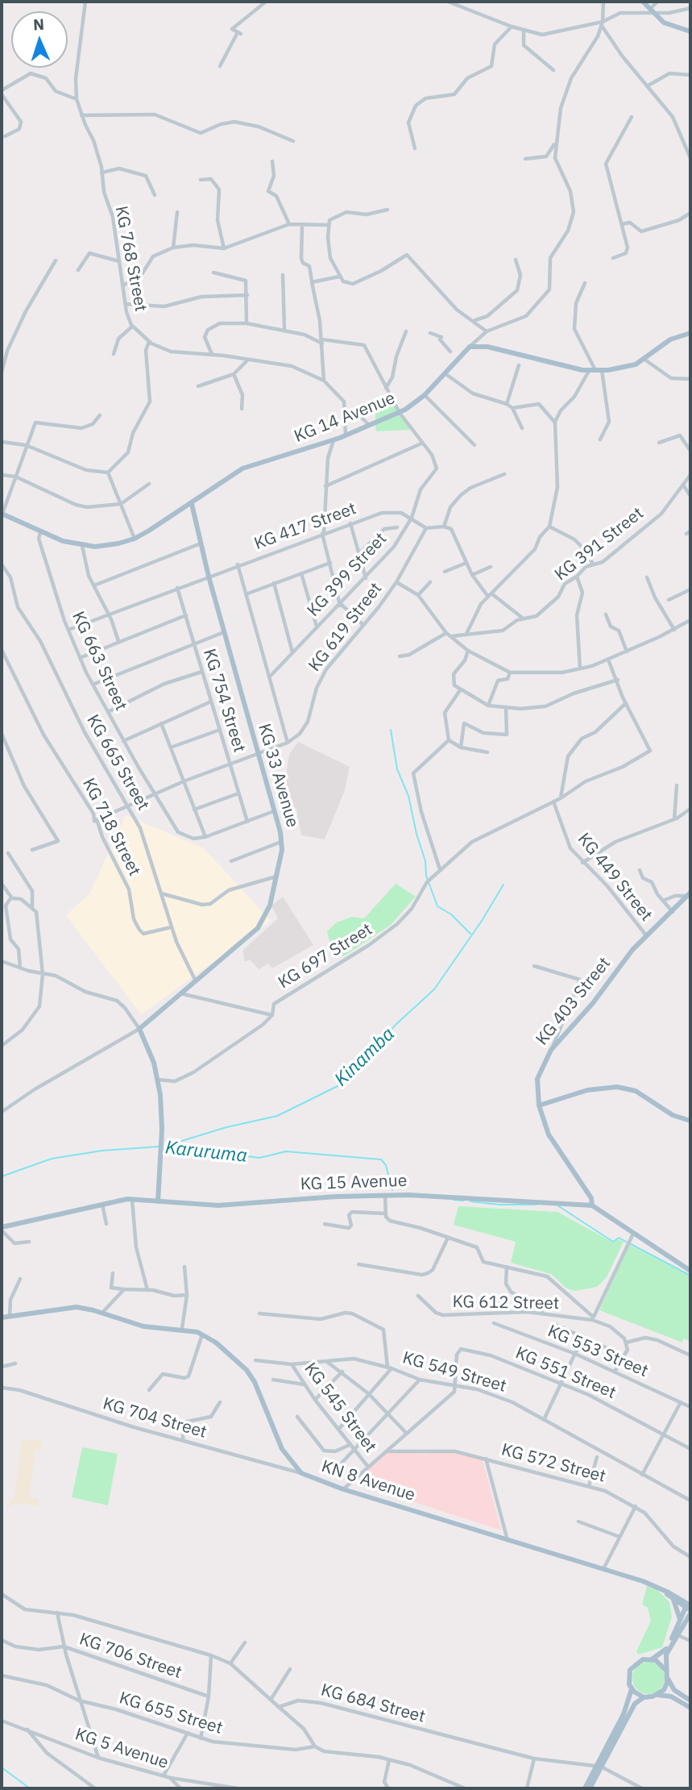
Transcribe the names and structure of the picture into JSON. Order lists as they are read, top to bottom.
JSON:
{
  "streets": {
    "main road": [
      "KG 14 Avenue",
      "KG 33 Avenue",
      "KG 403 Street",
      "KG 15 Avenue",
      "KN 8 Avenue"
    ],
    "street": [
      "KG 768 Street",
      "KG 417 Street",
      "KG 391 Street",
      "KG 399 Street",
      "KG 619 Street",
      "KG 663 Street",
      "KG 754 Street",
      "KG 665 Street",
      "KG 718 Street",
      "KG 449 Street",
      "KG 697 Street",
      "KG 612 Street",
      "KG 553 Street",
      "KG 549 Street",
      "KG 551 Street",
      "KG 545 Street",
      "KG 704 Street",
      "KG 572 Street",
      "KG 706 Street",
      "KG 684 Street",
      "KG 655 Street",
      "KG 5 Avenue"
    ]
  },
  "crossings": [
    ["KG 14 Avenue", "KG 399 Street"],
    ["KG 14 Avenue", "KG 663 Street"],
    ["KG 14 Avenue", "KG 33 Avenue"],
    ["KG 417 Street", "KG 399 Street"],
    ["KG 417 Street", "KG 663 Street"],
    ["KG 417 Street", "KG 754 Street"],
    ["KG 417 Street", "KG 33 Avenue"],
    ["KG 619 Street", "KG 663 Street"],
    ["KG 619 Street", "KG 754 Street"],
    ["KG 619 Street", "KG 665 Street"],
    ["KG 619 Street", "KG 33 Avenue"],
    ["KG 619 Street", "KG 718 Street"],
    ["KG 665 Street", "KG 33 Avenue"],
    ["KG 665 Street", "KG 718 Street"],
    ["KG 449 Street", "KG 697 Street"],
    ["KG 449 Street", "KG 403 Street"],
    ["KG 403 Street", "KG 15 Avenue"],
    ["KG 549 Street", "KG 551 Street"],
    ["KG 549 Street", "KG 545 Street"],
    ["KG 704 Street", "KN 8 Avenue"]
  ],
  "water": ["Kinamba", "Karuruma"],
  "north": "top"
}
